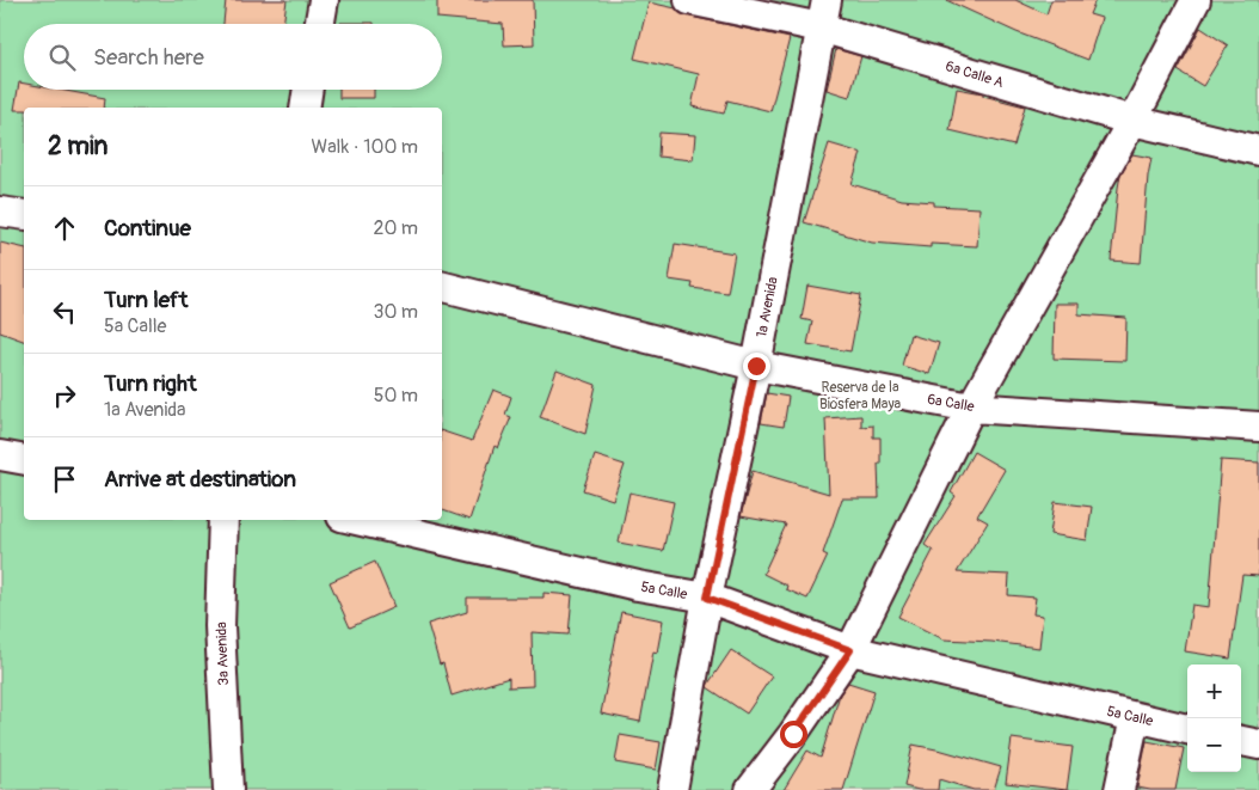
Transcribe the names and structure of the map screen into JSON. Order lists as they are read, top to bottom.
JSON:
{
  "streets": {
    "street": [
      "6a Calle A",
      "1a Avenida",
      "6a Calle",
      "5a Calle",
      "3a Avenida"
    ]
  },
  "crossings": [
    ["6a Calle A", "1a Avenida"],
    ["1a Avenida", "6a Calle"],
    ["1a Avenida", "5a Calle"]
  ],
  "parks": ["Reserva de la Biosfera Maya"],
  "page": {
    "search": "Search here",
    "heading": ["2 min", "Walk · 100 m"],
    "list": [
      ["Continue", "20 m"],
      ["Turn left", "5a Calle", "30 m"],
      ["Turn right", "1a Avenida", "50 m"],
      "Arrive at destination"
    ],
    "map_buttons": ["+", "−"]
  }
}
